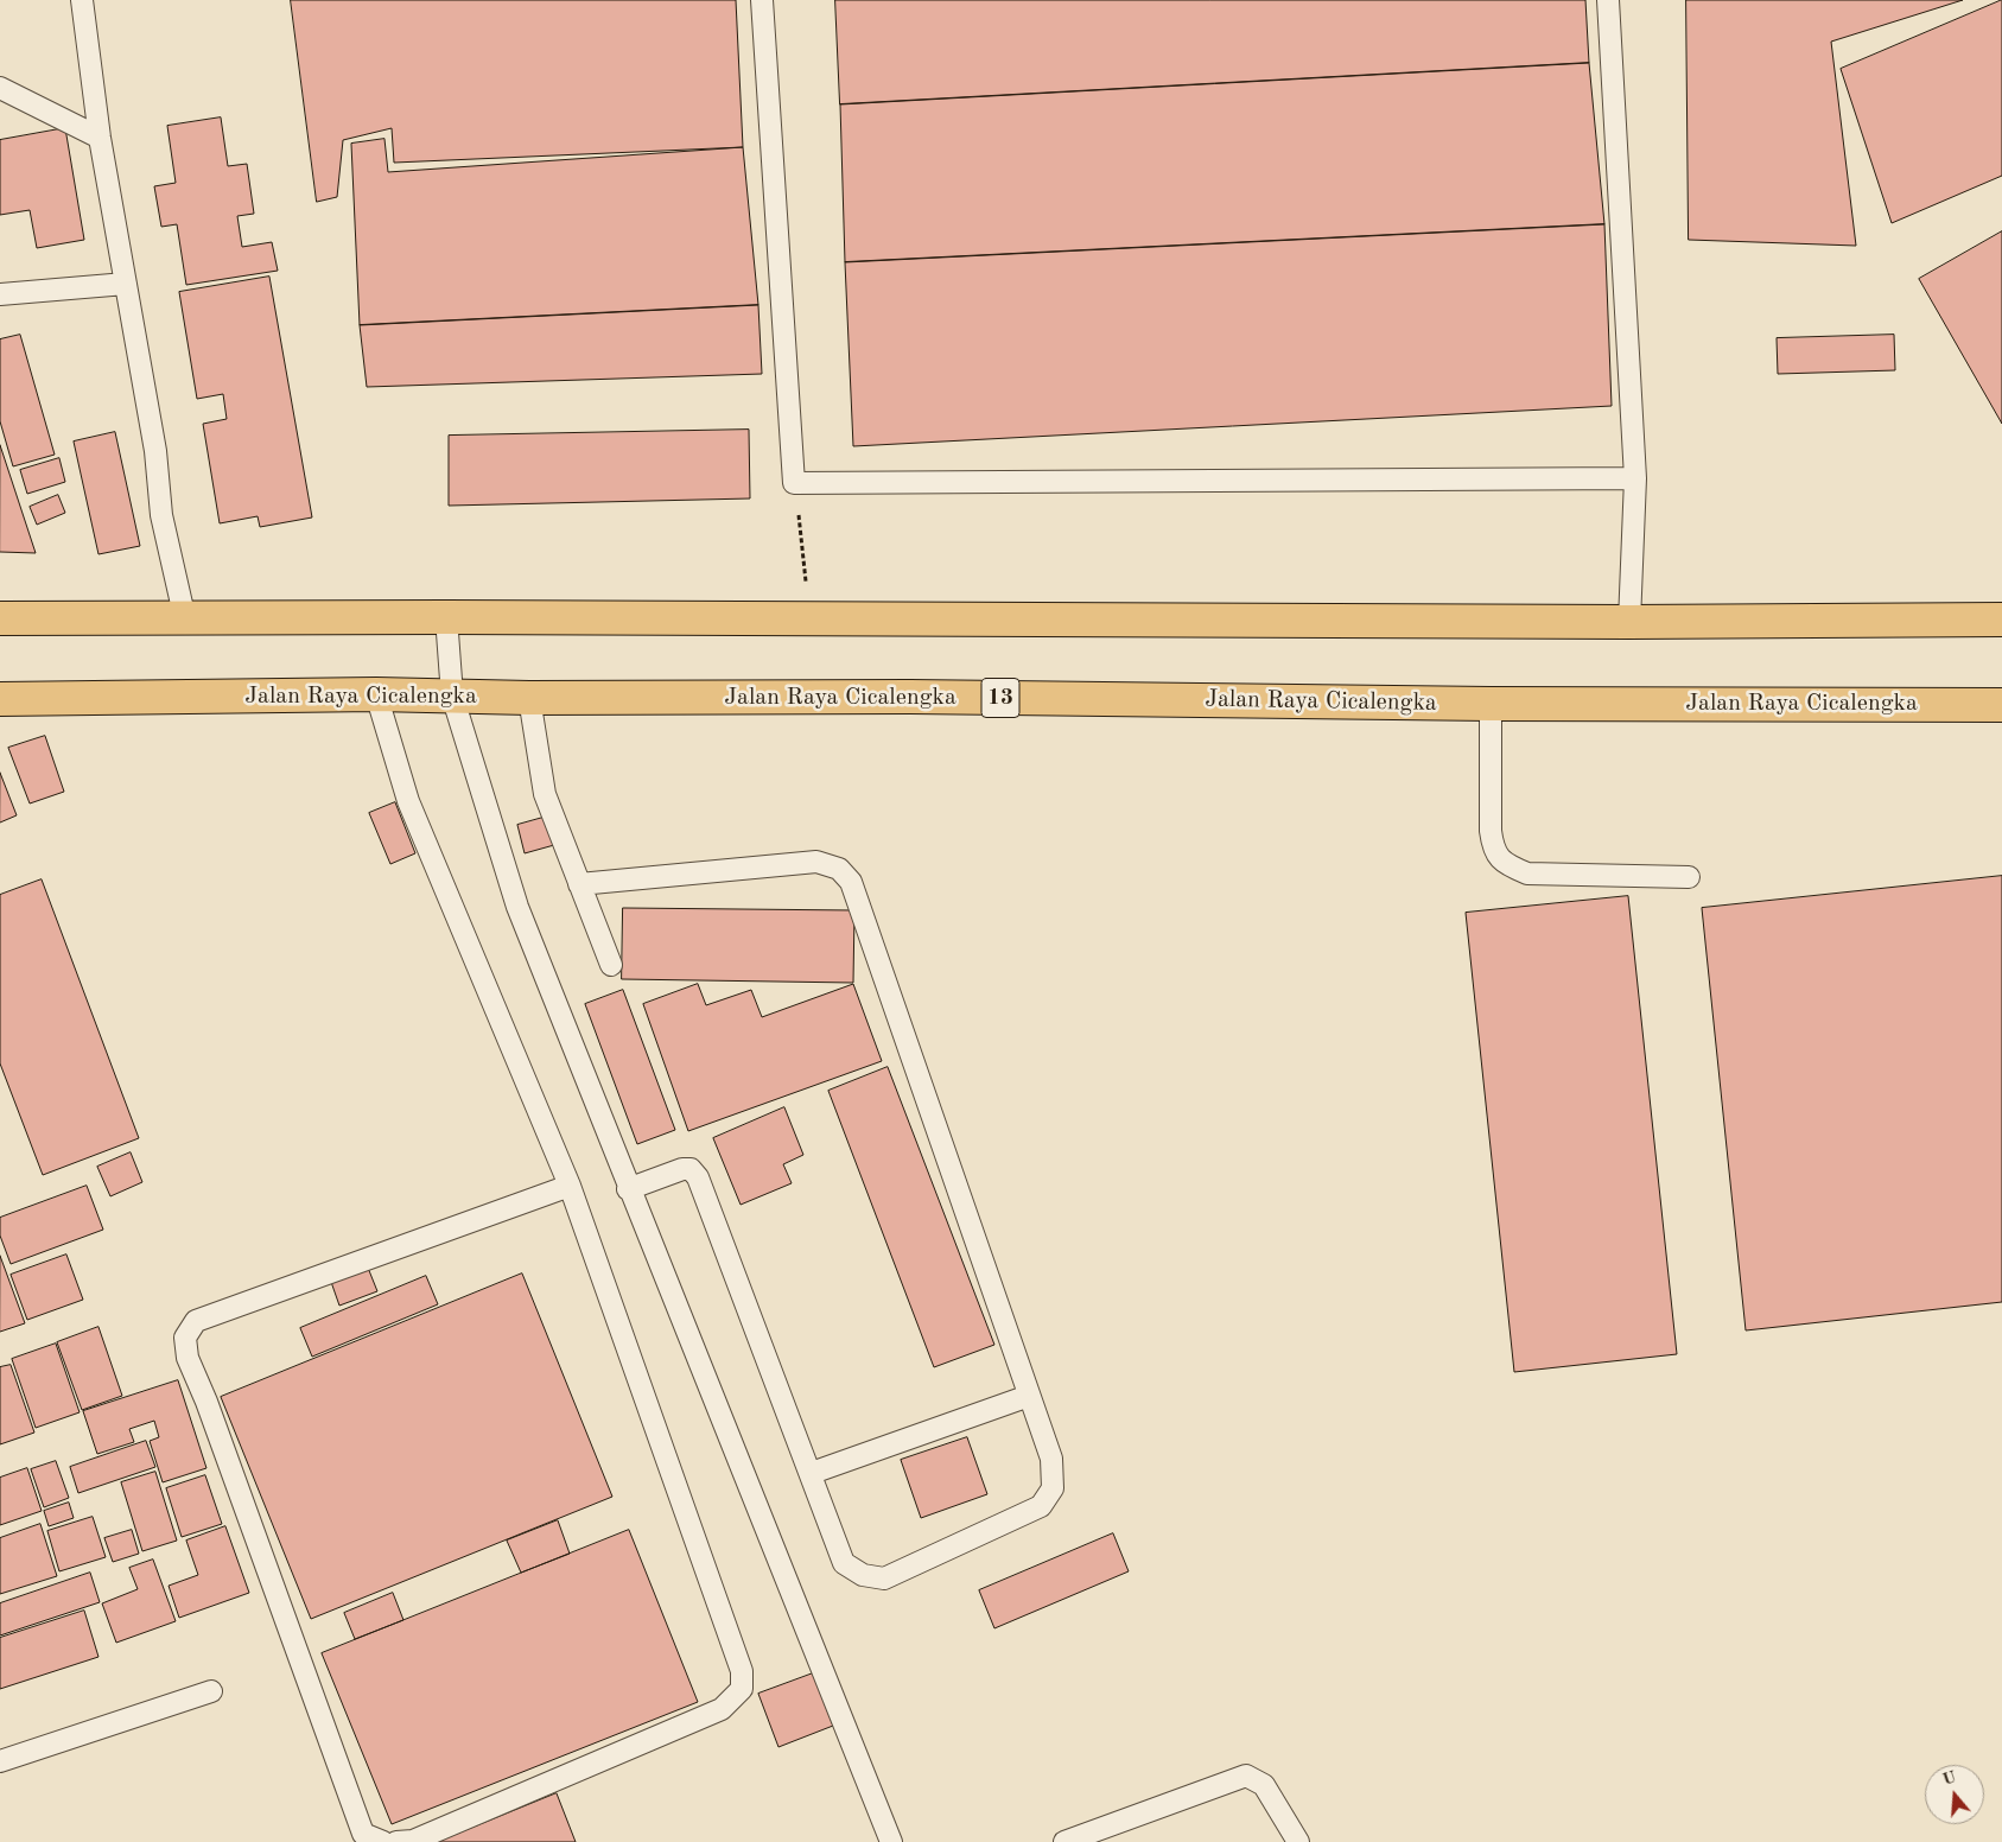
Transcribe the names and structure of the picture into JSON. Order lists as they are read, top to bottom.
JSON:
{
  "streets": {
    "highway": ["Jalan Raya Cicalengka", "13"]
  },
  "north": "top"
}
